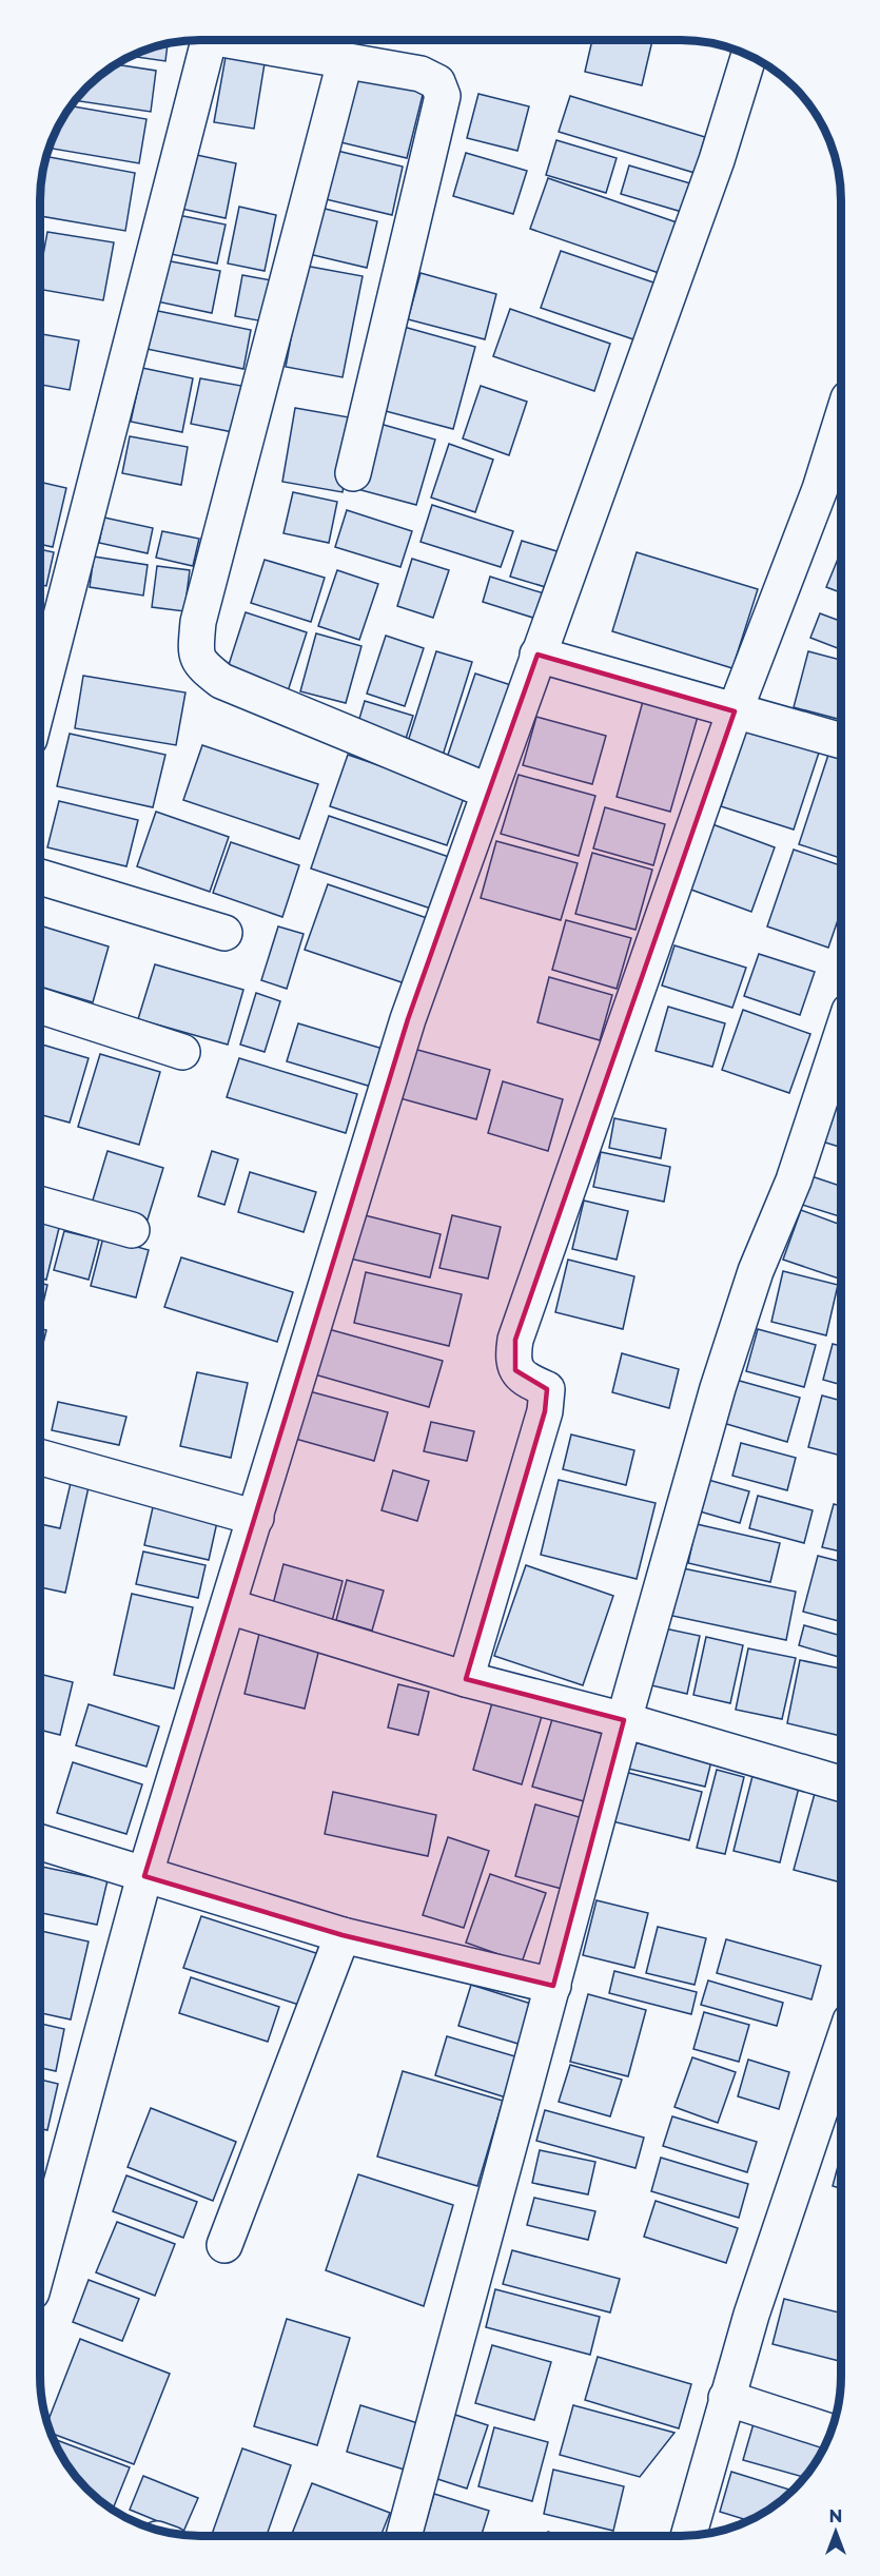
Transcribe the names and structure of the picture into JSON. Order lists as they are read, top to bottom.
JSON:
{
  "north": "top"
}
